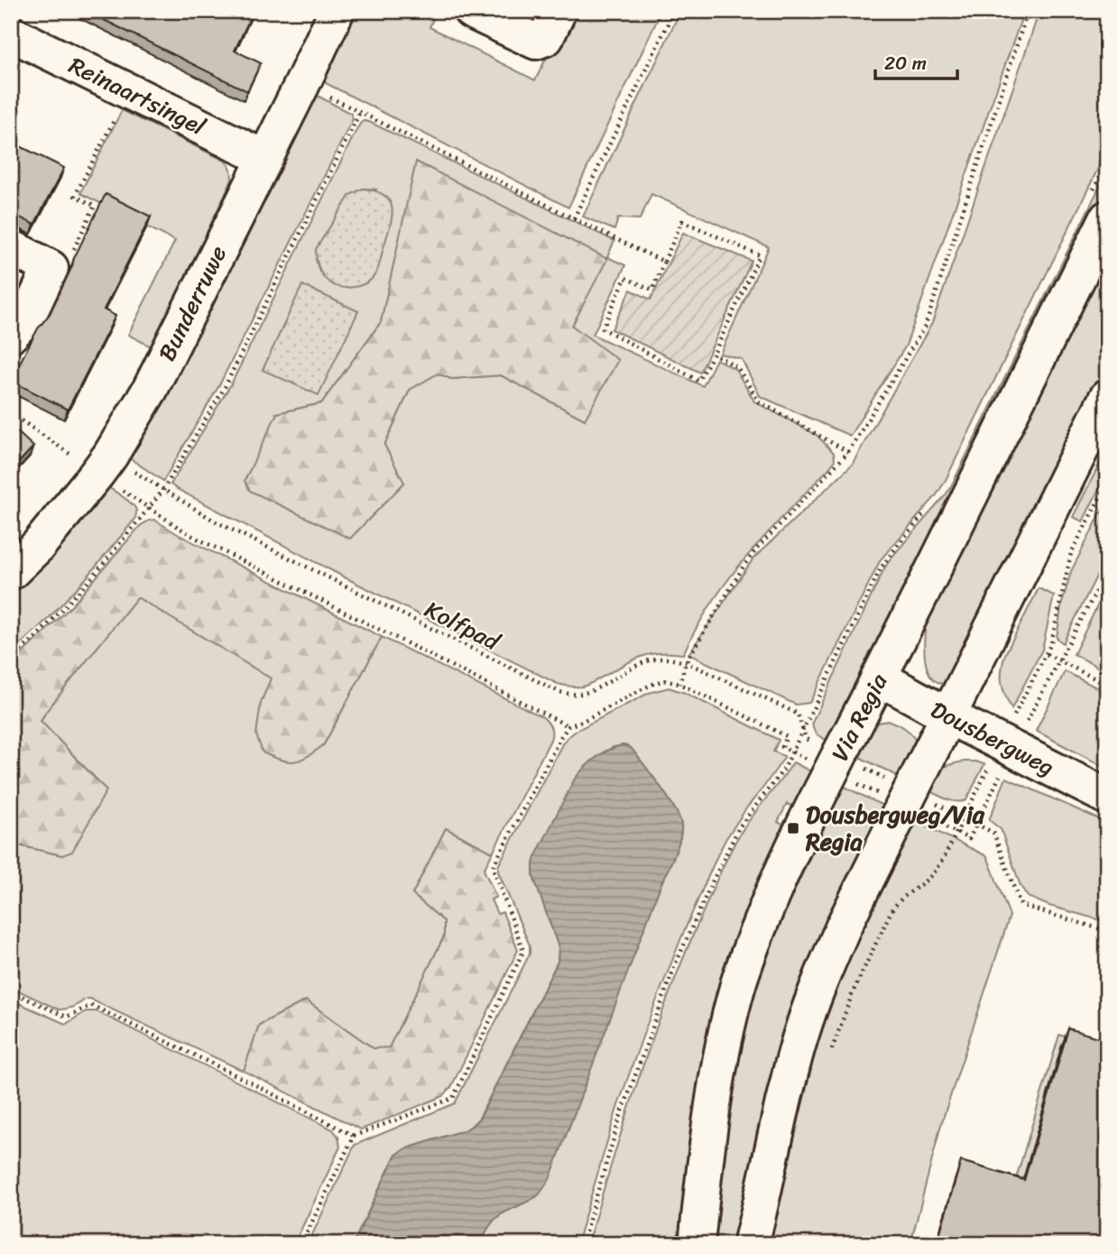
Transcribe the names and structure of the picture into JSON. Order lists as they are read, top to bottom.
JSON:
{
  "streets": {
    "main road": [
      "Reinaartsingel",
      "Bunderruwe",
      "Via Regia",
      "Dousbergweg"
    ],
    "path": ["Kolfpad"]
  },
  "crossings": [
    ["Reinaartsingel", "Bunderruwe"],
    ["Bunderruwe", "Kolfpad"],
    ["Kolfpad", "Via Regia"],
    ["Via Regia", "Dousbergweg"]
  ],
  "places": {
    "transit": ["Dousbergweg/Via Regia"]
  },
  "scale_bar": "20 m"
}
